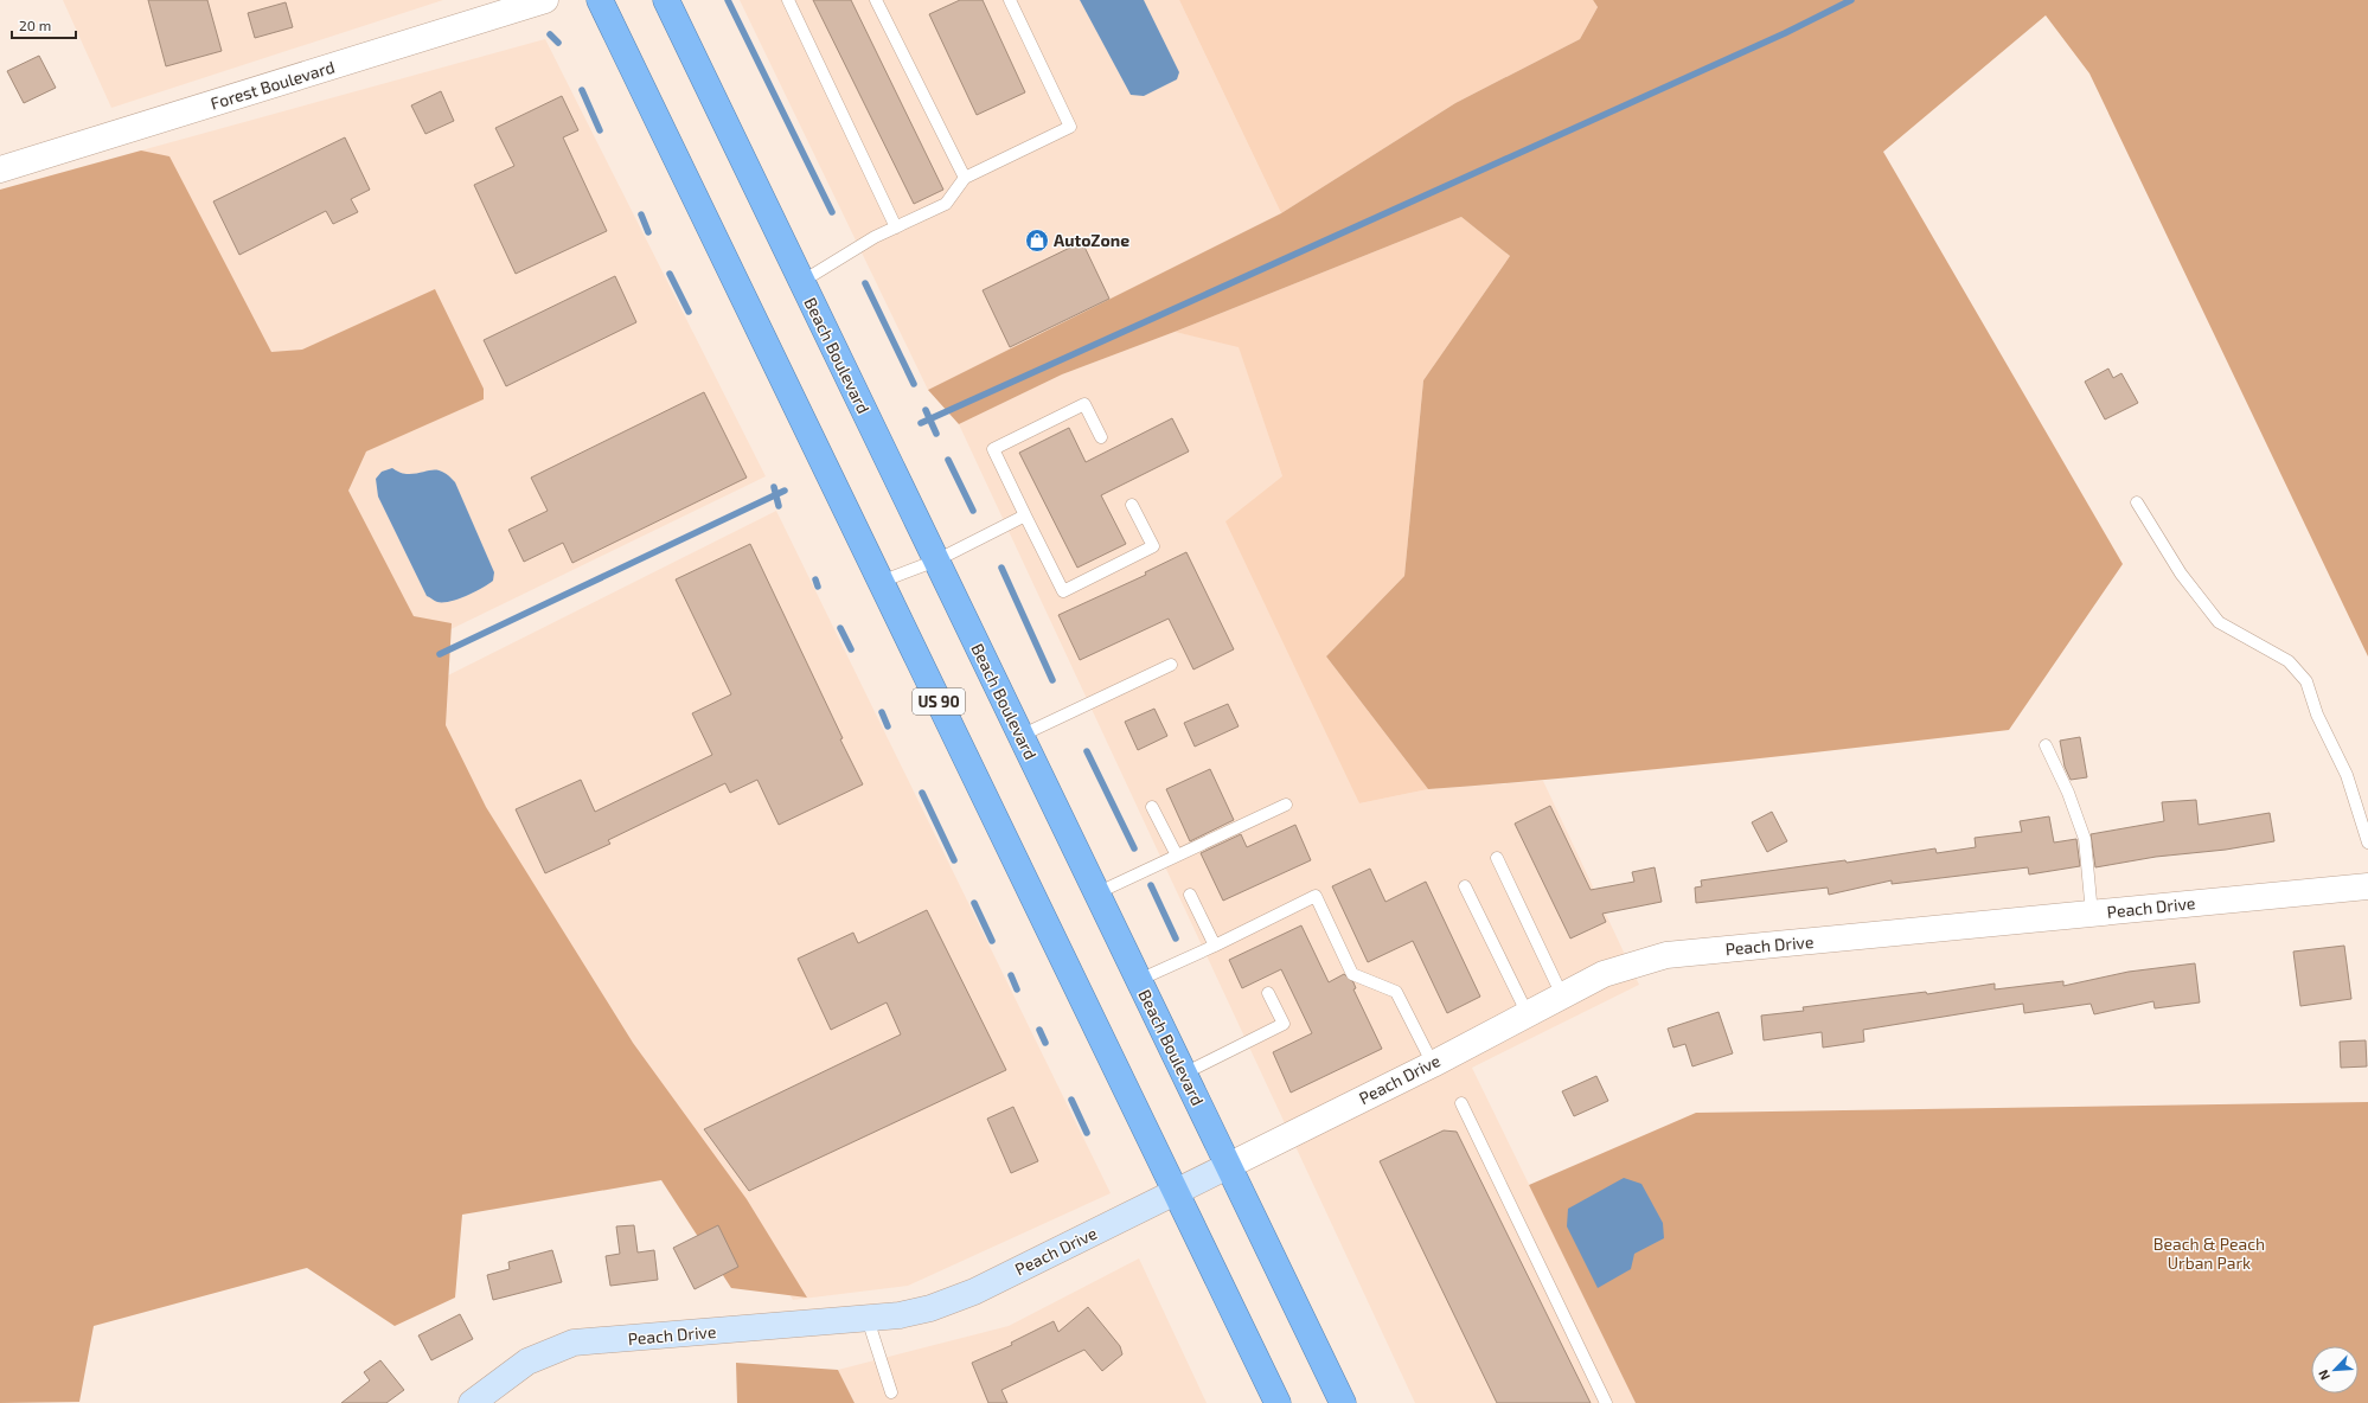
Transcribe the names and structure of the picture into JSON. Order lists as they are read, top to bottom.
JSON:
{
  "streets": {
    "highway": ["Beach Boulevard", "US 90"],
    "main road": ["Peach Drive"],
    "street": ["Forest Boulevard"]
  },
  "crossings": [
    ["Beach Boulevard", "Peach Drive"],
    ["US 90", "Peach Drive"]
  ],
  "parks": ["Beach & Peach Urban Park"],
  "places": {
    "shop": ["AutoZone"]
  },
  "scale_bar": "20 m",
  "north": "bottom left"
}
